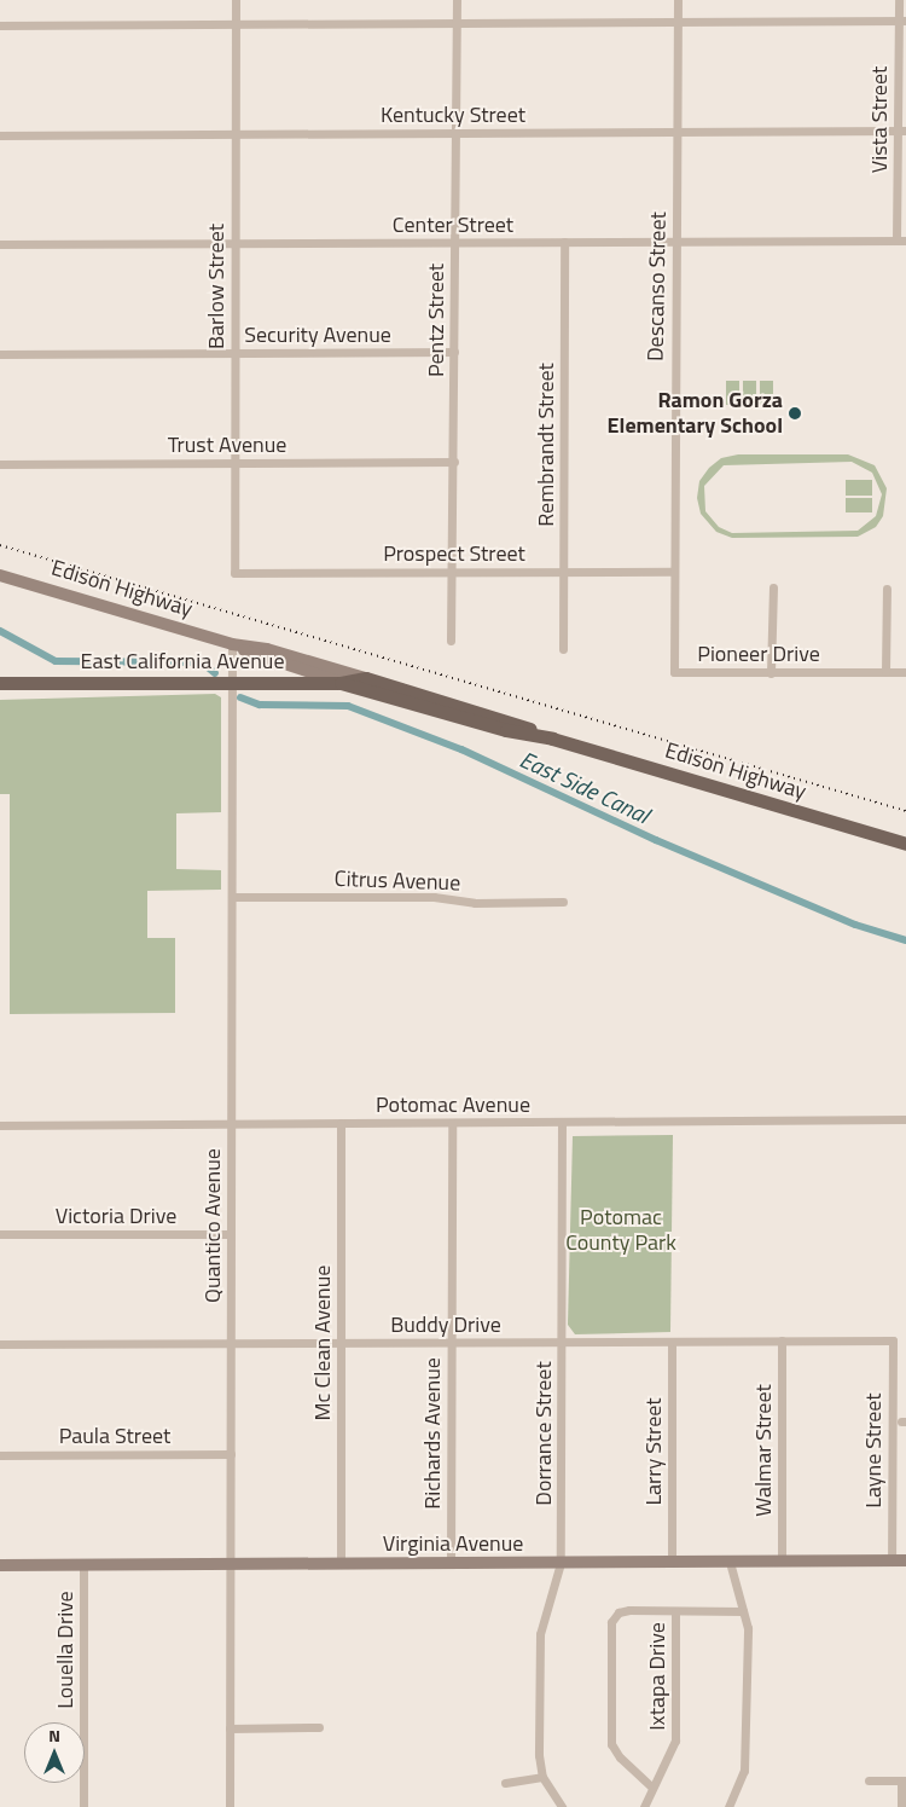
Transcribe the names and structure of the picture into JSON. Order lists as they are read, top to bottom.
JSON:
{
  "streets": {
    "main road": ["Edison Highway", "East California Avenue"],
    "street": [
      "Kentucky Street",
      "Vista Street",
      "Center Street",
      "Barlow Street",
      "Descanso Street",
      "Pentz Street",
      "Security Avenue",
      "Trust Avenue",
      "Rembrandt Street",
      "Prospect Street",
      "Pioneer Drive",
      "Citrus Avenue",
      "Potomac Avenue",
      "Victoria Drive",
      "Quantico Avenue",
      "Buddy Drive",
      "Mc Clean Avenue",
      "Richards Avenue",
      "Dorrance Street",
      "Paula Street",
      "Walmar Street",
      "Layne Street",
      "Larry Street",
      "Virginia Avenue",
      "Louella Drive",
      "Ixtapa Drive"
    ]
  },
  "crossings": [
    ["Kentucky Street", "Vista Street"],
    ["Kentucky Street", "Barlow Street"],
    ["Kentucky Street", "Descanso Street"],
    ["Kentucky Street", "Pentz Street"],
    ["Vista Street", "Center Street"],
    ["Center Street", "Barlow Street"],
    ["Center Street", "Descanso Street"],
    ["Center Street", "Pentz Street"],
    ["Center Street", "Rembrandt Street"],
    ["Barlow Street", "Security Avenue"],
    ["Barlow Street", "Trust Avenue"],
    ["Barlow Street", "Prospect Street"],
    ["Descanso Street", "Prospect Street"],
    ["Descanso Street", "Pioneer Drive"],
    ["Pentz Street", "Security Avenue"],
    ["Pentz Street", "Trust Avenue"],
    ["Pentz Street", "Prospect Street"],
    ["Rembrandt Street", "Prospect Street"],
    ["Prospect Street", "Pioneer Drive"],
    ["Edison Highway", "East California Avenue"],
    ["Edison Highway", "Quantico Avenue"],
    ["East California Avenue", "Quantico Avenue"],
    ["Citrus Avenue", "Quantico Avenue"],
    ["Potomac Avenue", "Quantico Avenue"],
    ["Potomac Avenue", "Mc Clean Avenue"],
    ["Potomac Avenue", "Richards Avenue"],
    ["Potomac Avenue", "Dorrance Street"],
    ["Victoria Drive", "Quantico Avenue"],
    ["Quantico Avenue", "Buddy Drive"],
    ["Quantico Avenue", "Paula Street"],
    ["Quantico Avenue", "Virginia Avenue"],
    ["Buddy Drive", "Mc Clean Avenue"],
    ["Buddy Drive", "Richards Avenue"],
    ["Buddy Drive", "Dorrance Street"],
    ["Buddy Drive", "Walmar Street"],
    ["Buddy Drive", "Layne Street"],
    ["Buddy Drive", "Larry Street"],
    ["Mc Clean Avenue", "Virginia Avenue"],
    ["Richards Avenue", "Virginia Avenue"],
    ["Dorrance Street", "Virginia Avenue"],
    ["Walmar Street", "Virginia Avenue"],
    ["Layne Street", "Virginia Avenue"],
    ["Larry Street", "Virginia Avenue"],
    ["Virginia Avenue", "Louella Drive"]
  ],
  "water": ["East Side Canal"],
  "parks": ["Potomac County Park"],
  "places": ["Ramon Gorza Elementary School"],
  "north": "top"
}
